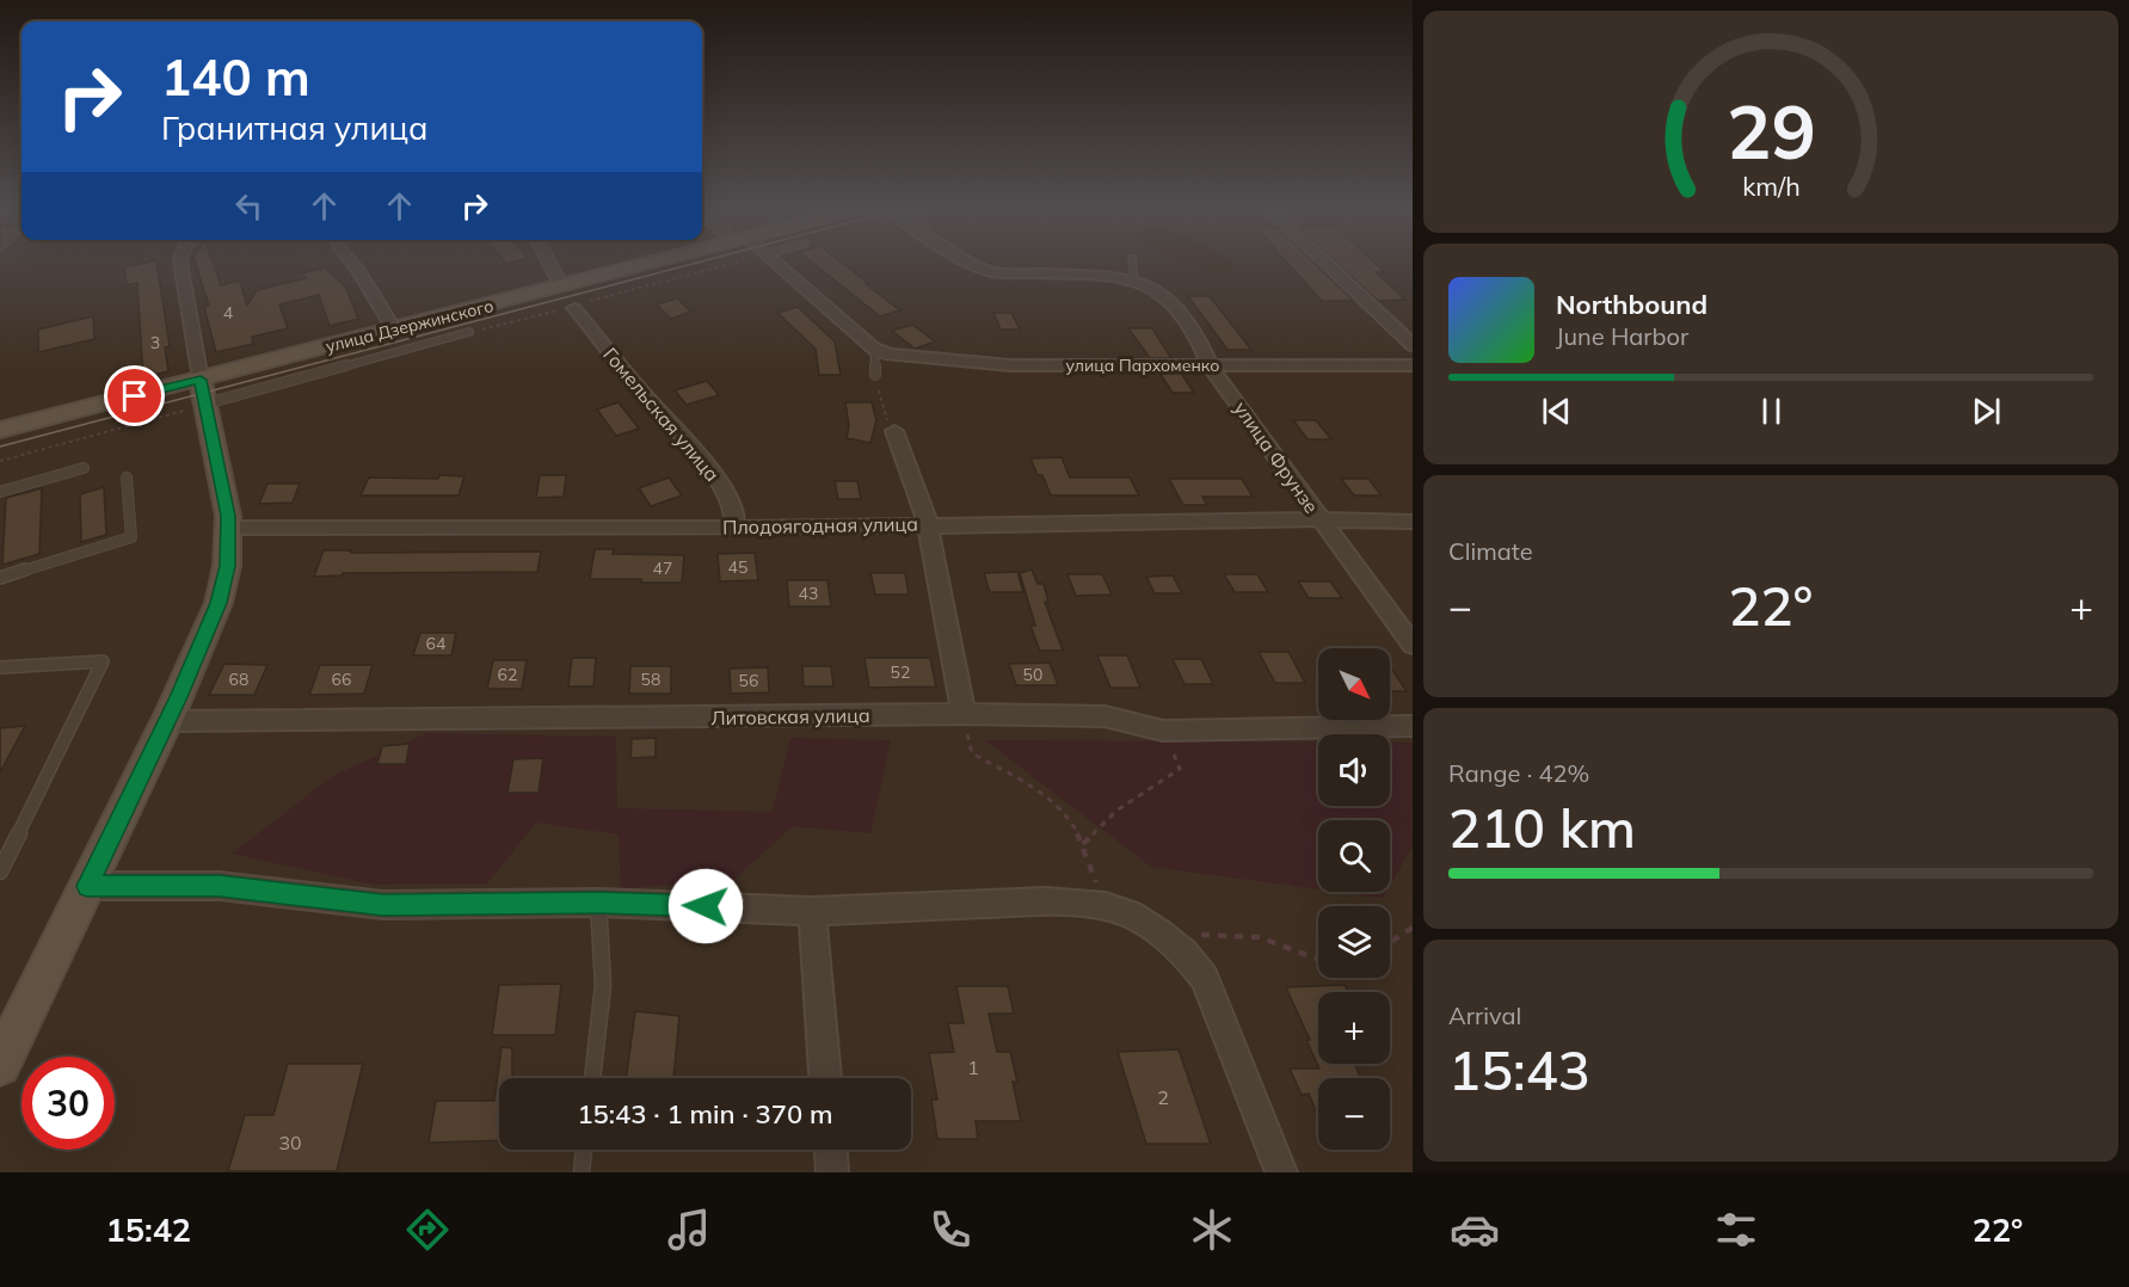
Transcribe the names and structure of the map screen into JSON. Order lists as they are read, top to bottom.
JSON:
{
  "streets": {
    "main road": ["улица Дзержинского"],
    "street": [
      "улица Пархоменко",
      "Гомельская улица",
      "улица Фрунзе",
      "Плодоягодная улица",
      "Литовская улица"
    ]
  },
  "crossings": [
    ["улица Пархоменко", "улица Фрунзе"],
    ["Гомельская улица", "Плодоягодная улица"],
    ["улица Фрунзе", "Плодоягодная улица"]
  ],
  "house_numbers": [
    "4",
    "3",
    "45",
    "47",
    "43",
    "64",
    "52",
    "62",
    "50",
    "68",
    "66",
    "58",
    "56",
    "1",
    "2",
    "30"
  ],
  "north": "bottom right",
  "page": {
    "turn": ["140 m", "Гранитная улица"],
    "song": ["Northbound", "June Harbor"],
    "tile": [
      "Climate",
      ["Range · 42%", "210 km"],
      ["Arrival", "15:43"]
    ],
    "heat": ["−", "22°", "+"],
    "map_buttons": ["+", "−"],
    "limit": "30",
    "trip": "15:43 · 1 min · 370 m",
    "tabs": ["15:42", "22°"],
    "gauge": ["29", "km/h"]
  }
}
